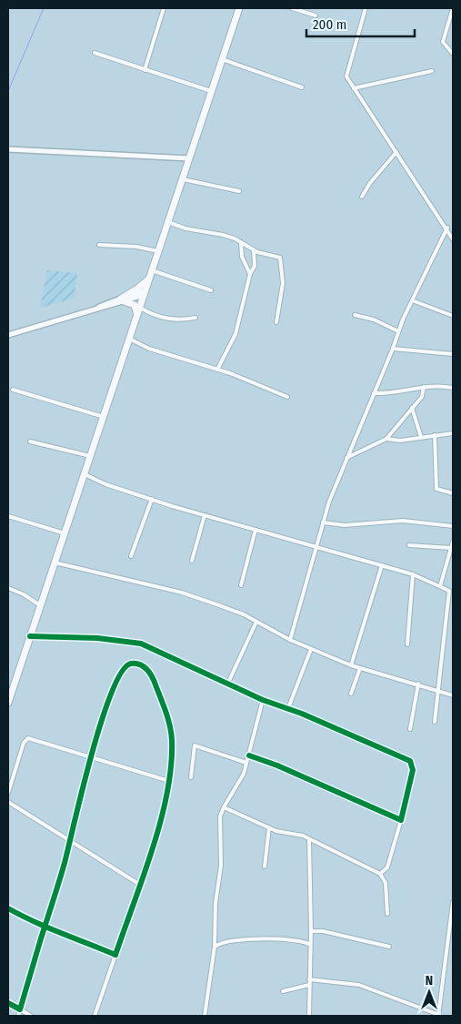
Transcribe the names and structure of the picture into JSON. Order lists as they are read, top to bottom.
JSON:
{
  "scale_bar": "200 m",
  "north": "top"
}
